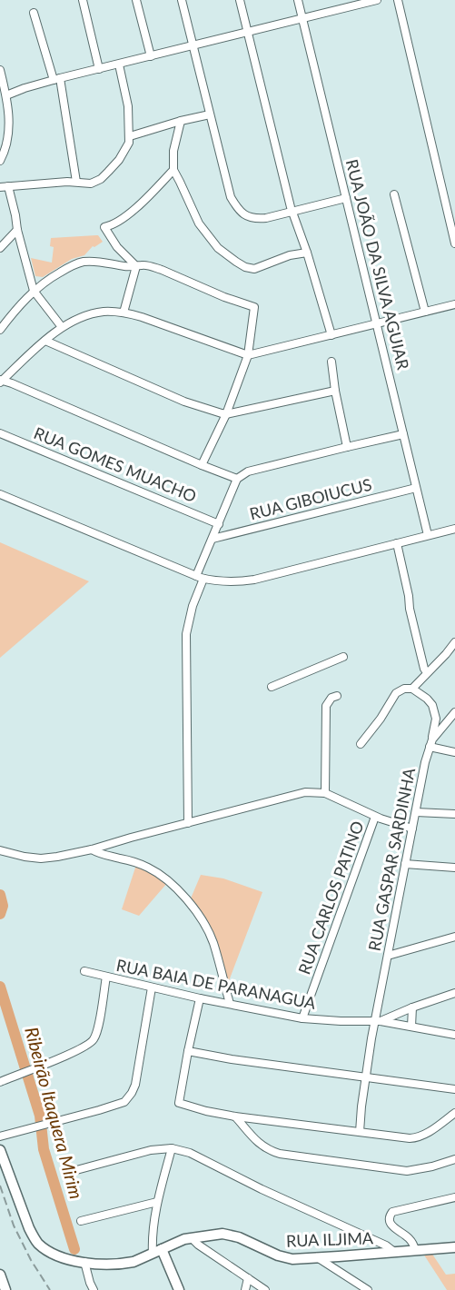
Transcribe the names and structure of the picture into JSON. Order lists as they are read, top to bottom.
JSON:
{
  "streets": {
    "main road": ["RUA ILJIMA"],
    "street": [
      "RUA JOÃO DA SILVA AGUIAR",
      "RUA GOMES MUACHO",
      "RUA GIBOIUCUS",
      "RUA GASPAR SARDINHA",
      "RUA CARLOS PATINO",
      "RUA BAIA DE PARANAGUA"
    ]
  },
  "crossings": [
    ["RUA JOÃO DA SILVA AGUIAR", "RUA GIBOIUCUS"],
    ["RUA GASPAR SARDINHA", "RUA BAIA DE PARANAGUA"],
    ["RUA CARLOS PATINO", "RUA BAIA DE PARANAGUA"]
  ],
  "water": ["Ribeirão Itaquera Mirim"]
}
